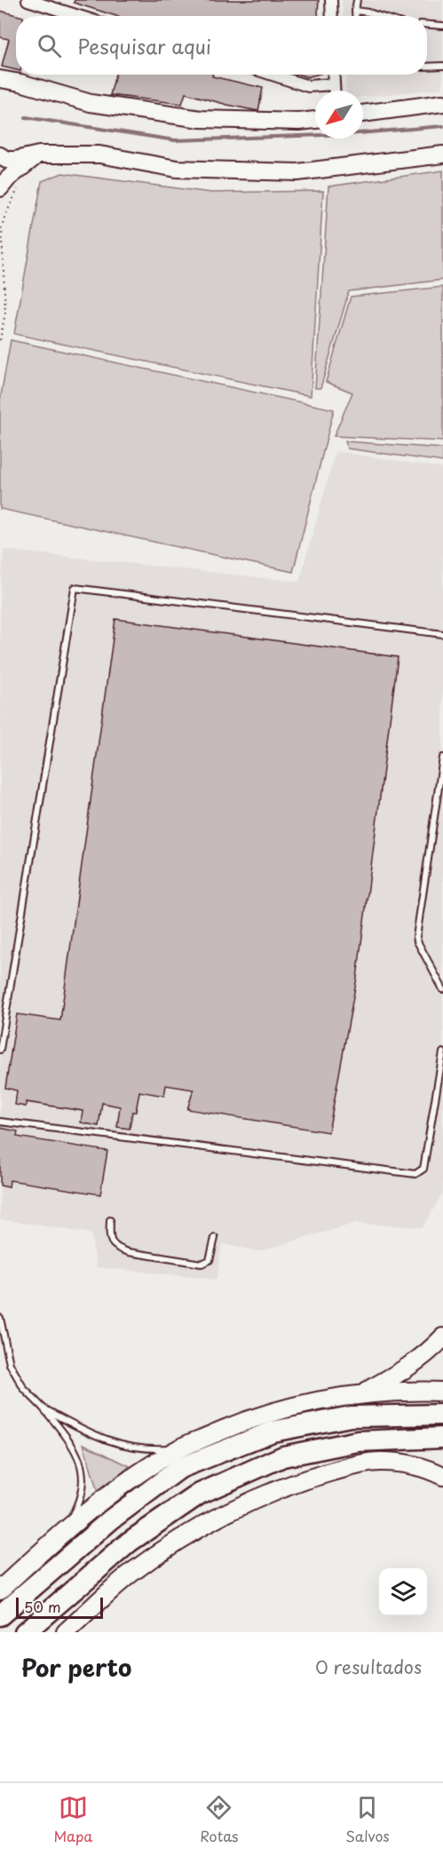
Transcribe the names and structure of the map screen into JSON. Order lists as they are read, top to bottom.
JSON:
{
  "scale_bar": "50 m",
  "north": "bottom left",
  "page": {
    "search": "Pesquisar aqui",
    "scale": "50 m",
    "heading": ["Por perto", "0 resultados"],
    "nav": ["Mapa", "Rotas", "Salvos"]
  }
}
